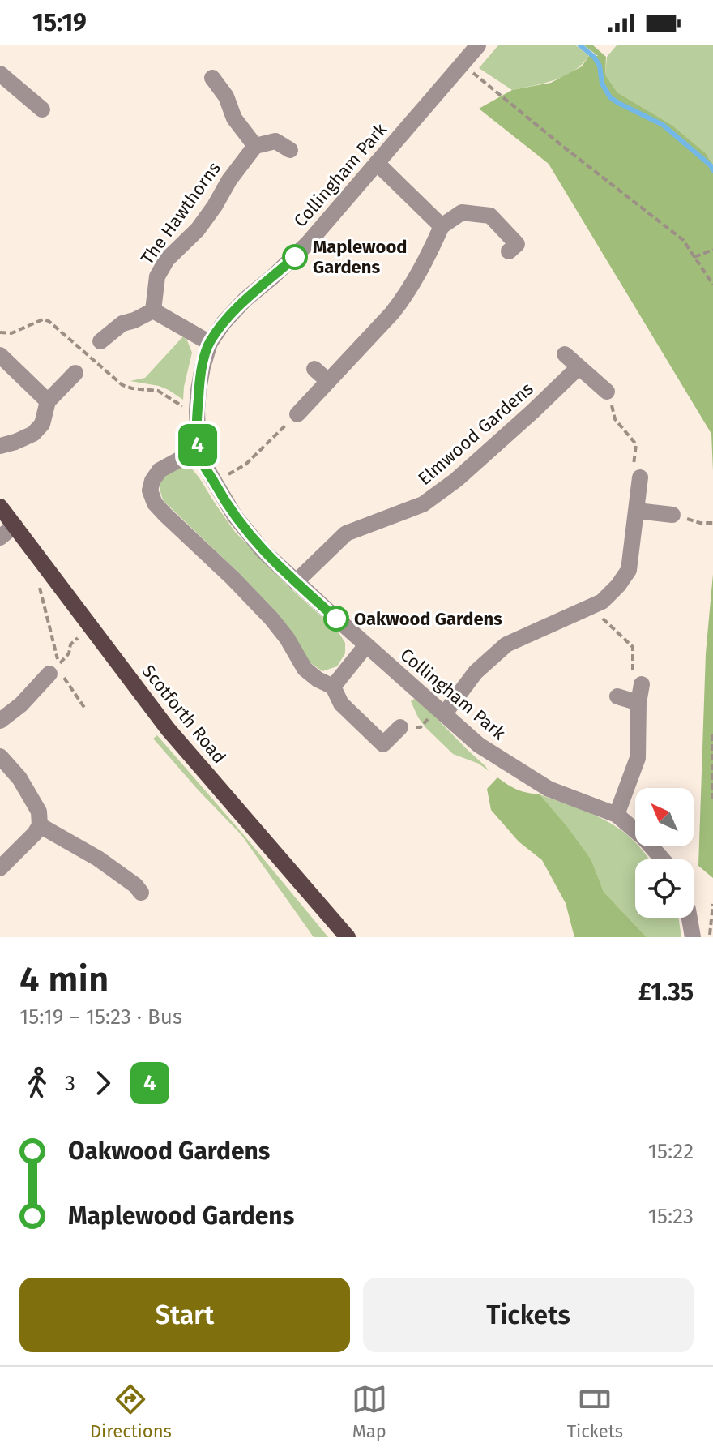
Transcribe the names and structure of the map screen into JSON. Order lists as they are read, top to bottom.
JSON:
{
  "streets": {
    "main road": ["Scotforth Road"],
    "street": ["Collingham Park", "The Hawthorns", "Elmwood Gardens"]
  },
  "crossings": [
    ["Collingham Park", "Elmwood Gardens"]
  ],
  "places": ["Maplewood Gardens", "Oakwood Gardens"],
  "lines": ["bus line 4"],
  "north": "top left",
  "page": {
    "status": "15:19",
    "on_map": "4",
    "heading": ["4 min", "15:19 – 15:23 · Bus", "£1.35"],
    "legs": ["3", "4"],
    "list": [
      {
        "name": "Oakwood Gardens",
        "value": "15:22"
      },
      {
        "name": "Maplewood Gardens",
        "value": "15:23"
      }
    ],
    "buttons": ["Start", "Tickets"],
    "tabs": ["Directions", "Map", "Tickets"]
  }
}
